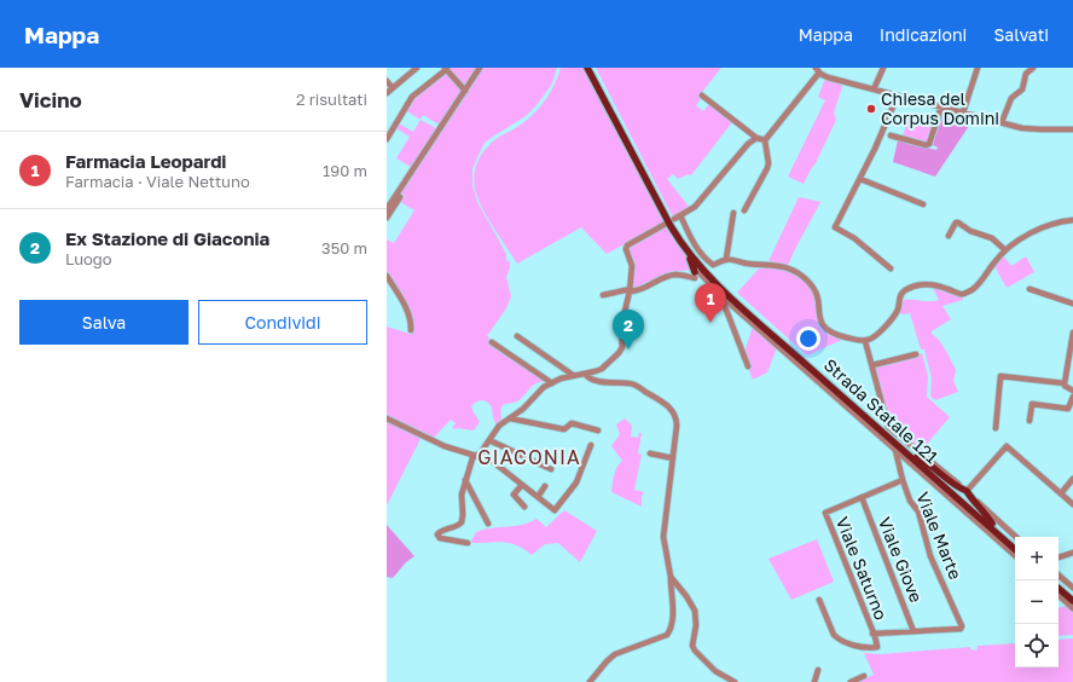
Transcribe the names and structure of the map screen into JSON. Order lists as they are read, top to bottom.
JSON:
{
  "streets": {
    "main road": ["Strada Statale 121"],
    "street": ["Viale Marte", "Viale Giove", "Viale Saturno"]
  },
  "crossings": [
    ["Viale Marte", "Viale Giove"],
    ["Viale Giove", "Viale Saturno"]
  ],
  "districts": ["GIACONIA"],
  "places": ["Chiesa del Corpus Domini"],
  "page": {
    "header": "Mappa",
    "nav": ["Mappa", "Indicazioni", "Salvati"],
    "heading": ["Vicino", "2 risultati"],
    "list": [
      {
        "mark": "1",
        "name": "Farmacia Leopardi",
        "note": "Farmacia · Viale Nettuno",
        "value": "190 m"
      },
      {
        "mark": "2",
        "name": "Ex Stazione di Giaconia",
        "note": "Luogo",
        "value": "350 m"
      }
    ],
    "pins": ["1", "2"],
    "buttons": ["Salva", "Condividi"],
    "map_buttons": ["+", "−"]
  }
}
